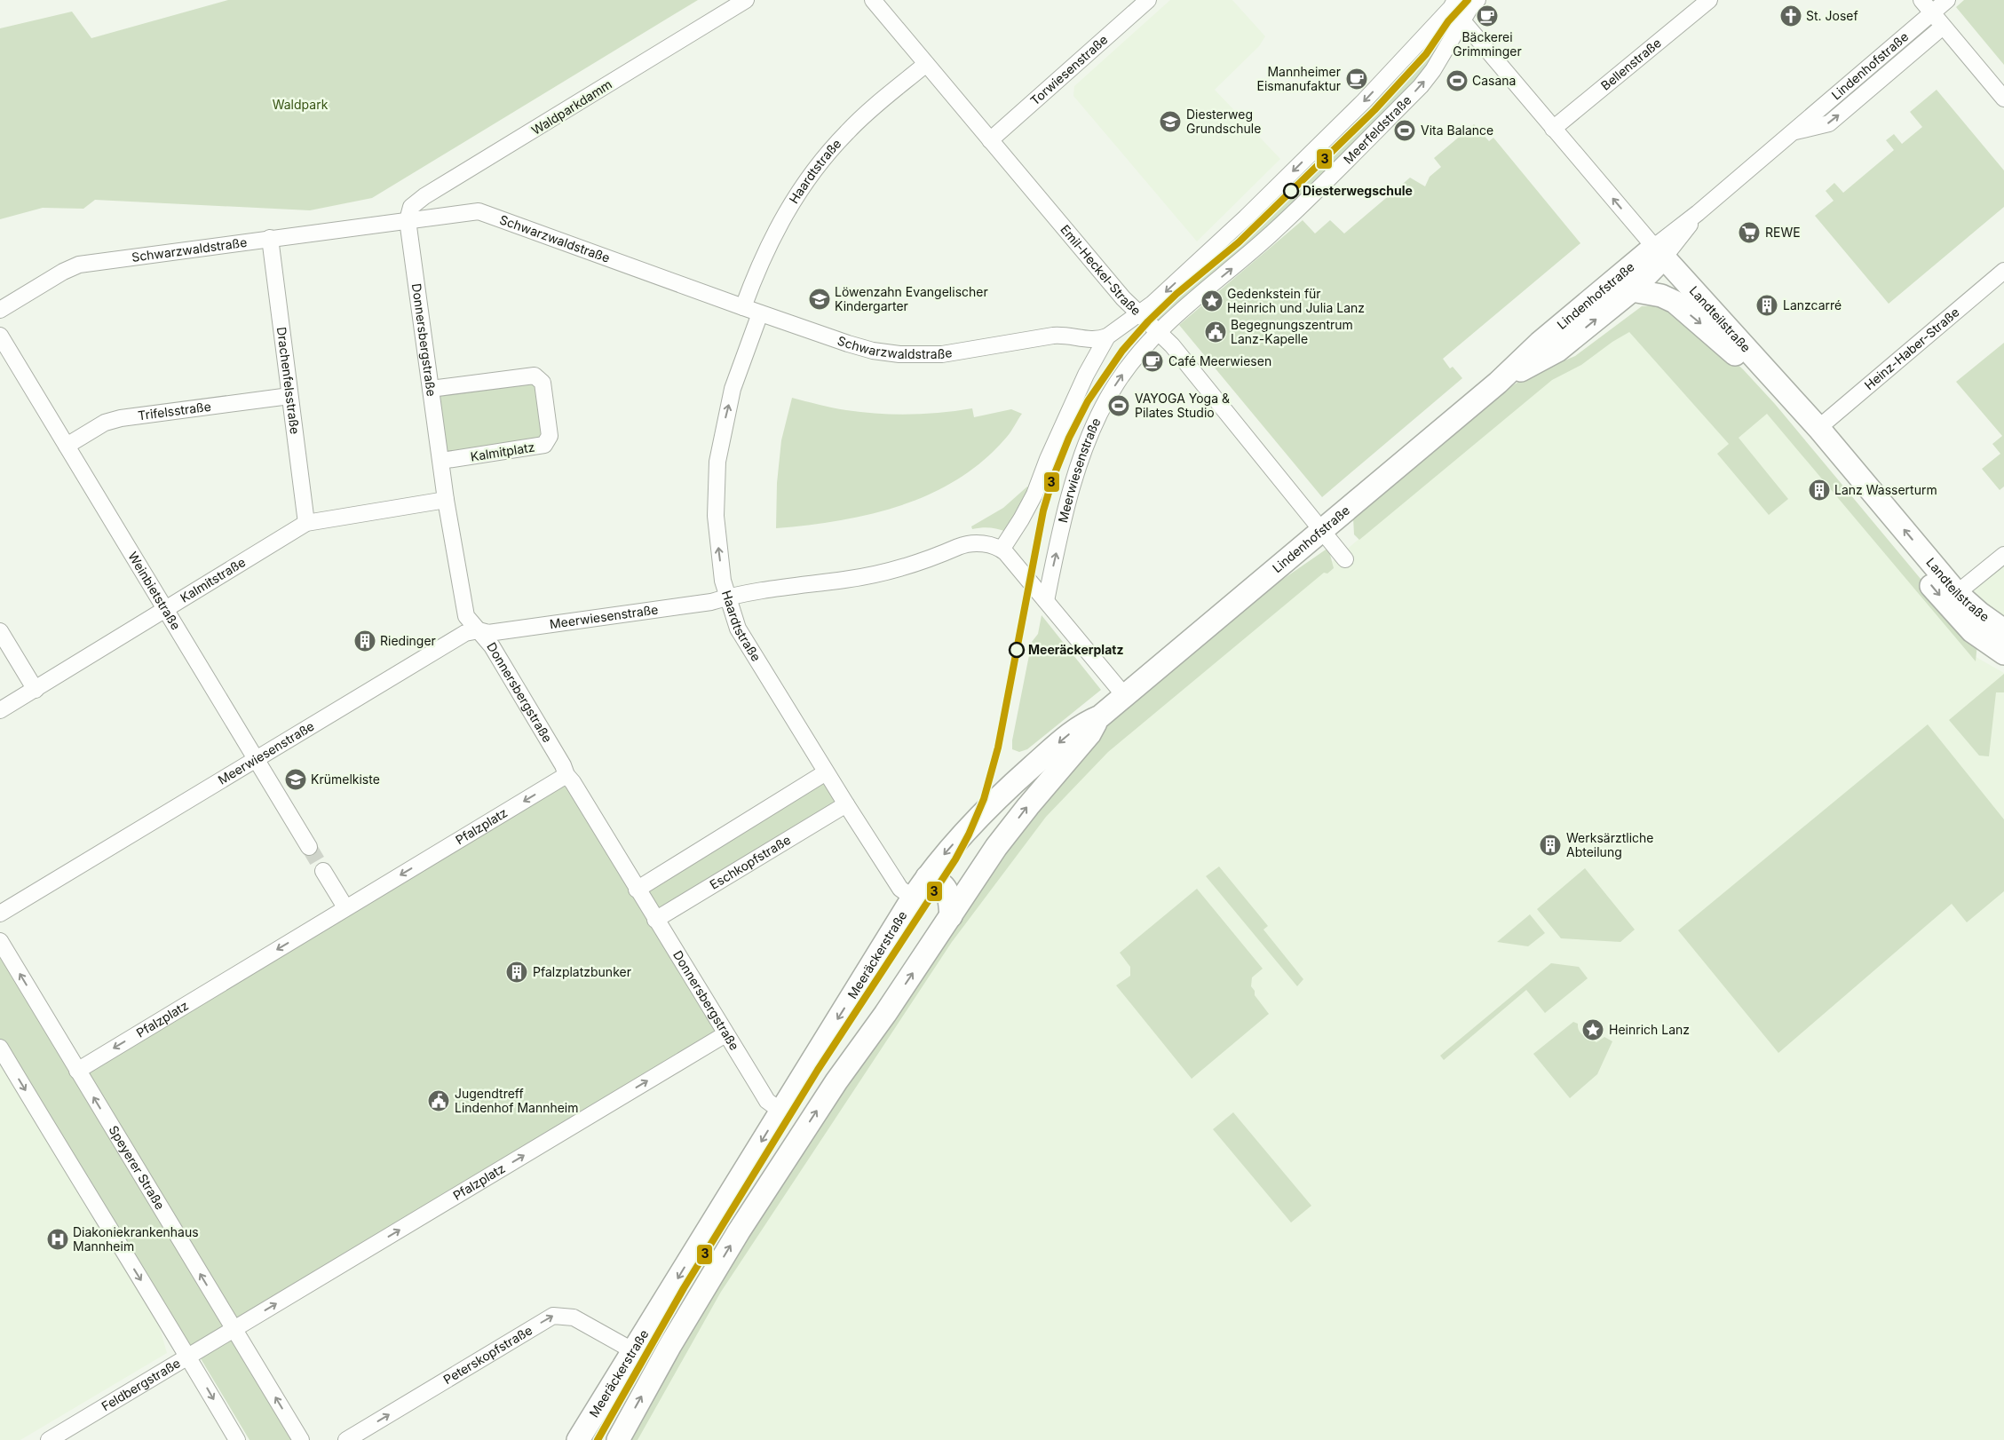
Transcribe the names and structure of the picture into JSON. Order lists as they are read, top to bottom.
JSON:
{
  "streets": {
    "street": [
      "Bellenstraße",
      "Lindenhofstraße",
      "Torwiesenstraße",
      "Waldparkdamm",
      "Meerfeldstraße",
      "Haardtstraße",
      "Schwarzwaldstraße",
      "Emil-Heckel-Straße",
      "Landteilstraße",
      "Donnersbergstraße",
      "Heinz-Haber-Straße",
      "Drachenfelsstraße",
      "Trifelsstraße",
      "Kalmitplatz",
      "Meerwiesenstraße",
      "Kalmitstraße",
      "Weinbietstraße",
      "Pfalzplatz",
      "Eschkopfstraße",
      "Meeräckerstraße",
      "Speyerer Straße",
      "Peterskopfstraße",
      "Feldbergstraße"
    ]
  },
  "crossings": [
    ["Bellenstraße", "Landteilstraße"],
    ["Lindenhofstraße", "Emil-Heckel-Straße"],
    ["Lindenhofstraße", "Landteilstraße"],
    ["Lindenhofstraße", "Meeräckerstraße"],
    ["Torwiesenstraße", "Emil-Heckel-Straße"],
    ["Waldparkdamm", "Schwarzwaldstraße"],
    ["Waldparkdamm", "Donnersbergstraße"],
    ["Meerfeldstraße", "Emil-Heckel-Straße"],
    ["Meerfeldstraße", "Landteilstraße"],
    ["Meerfeldstraße", "Meerwiesenstraße"],
    ["Haardtstraße", "Schwarzwaldstraße"],
    ["Haardtstraße", "Emil-Heckel-Straße"],
    ["Haardtstraße", "Meerwiesenstraße"],
    ["Haardtstraße", "Eschkopfstraße"],
    ["Haardtstraße", "Meeräckerstraße"],
    ["Schwarzwaldstraße", "Donnersbergstraße"],
    ["Schwarzwaldstraße", "Drachenfelsstraße"],
    ["Emil-Heckel-Straße", "Meerwiesenstraße"],
    ["Landteilstraße", "Heinz-Haber-Straße"],
    ["Donnersbergstraße", "Kalmitplatz"],
    ["Donnersbergstraße", "Meerwiesenstraße"],
    ["Donnersbergstraße", "Kalmitstraße"],
    ["Donnersbergstraße", "Pfalzplatz"],
    ["Donnersbergstraße", "Eschkopfstraße"],
    ["Donnersbergstraße", "Meeräckerstraße"],
    ["Drachenfelsstraße", "Trifelsstraße"],
    ["Drachenfelsstraße", "Kalmitstraße"],
    ["Trifelsstraße", "Weinbietstraße"],
    ["Meerwiesenstraße", "Weinbietstraße"],
    ["Kalmitstraße", "Weinbietstraße"],
    ["Pfalzplatz", "Speyerer Straße"],
    ["Pfalzplatz", "Feldbergstraße"],
    ["Meeräckerstraße", "Peterskopfstraße"],
    ["Speyerer Straße", "Feldbergstraße"]
  ],
  "one_way": ["Peterskopfstraße"],
  "parks": ["Waldpark"],
  "places": {
    "cafe": ["Bäckerei Grimminger", "Mannheimer Eismanufaktur", "Café Meerwiesen"],
    "church": ["St. Josef"],
    "sports": ["Casana", "Vita Balance", "VAYOGA Yoga & Pilates Studio"],
    "school or university": ["Diesterweg Grundschule", "Löwenzahn Evangelischer Kindergarter", "Krümelkiste"],
    "other": ["Diesterwegschule", "Meeräckerplatz"],
    "supermarket": ["REWE"],
    "place": ["Gedenkstein für Heinrich und Julia Lanz", "Heinrich Lanz"],
    "building": [
      "Lanzcarré",
      "Lanz Wasserturm",
      "Riedinger",
      "Werksärztliche Abteilung",
      "Pfalzplatzbunker"
    ],
    "public building": ["Begegnungszentrum Lanz-Kapelle", "Jugendtreff Lindenhof Mannheim"],
    "hospital": ["Diakoniekrankenhaus Mannheim"]
  },
  "lines": ["transit line 3"]
}
